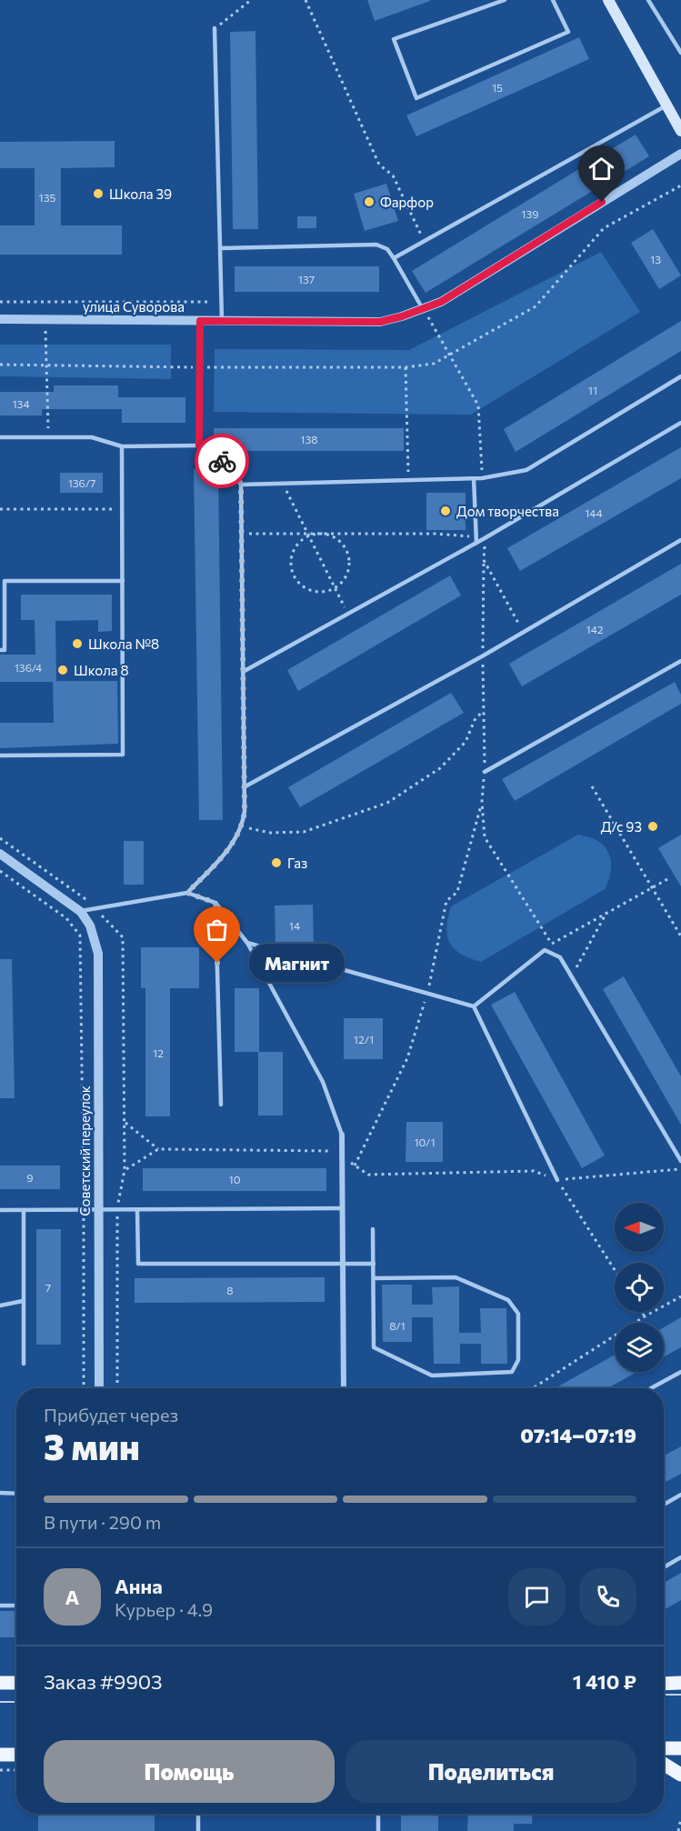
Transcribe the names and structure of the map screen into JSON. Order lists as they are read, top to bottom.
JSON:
{
  "streets": {
    "street": ["улица Суворова", "Советский переулок"]
  },
  "places": [
    "Школа 39",
    "Фарфор",
    "Дом творчества",
    "Школа №8",
    "Школа 8",
    "Д/с 93",
    "Газ",
    "Магнит"
  ],
  "house_numbers": [
    "15",
    "135",
    "139",
    "13",
    "137",
    "11",
    "134",
    "138",
    "136/7",
    "144",
    "142",
    "136/4",
    "14",
    "12/1",
    "12",
    "10/1",
    "9",
    "10",
    "7",
    "8",
    "8/1"
  ],
  "north": "left",
  "page": {
    "bubble": "Магнит",
    "heading": ["3 мин", "Прибудет через", "07:14–07:19"],
    "panel": [
      "Анна",
      "Курьер · 4.9",
      "Заказ #9903",
      "1 410 ₽"
    ],
    "bar": "В пути · 290 m",
    "round": "А",
    "buttons": ["Помощь", "Поделиться"]
  }
}
